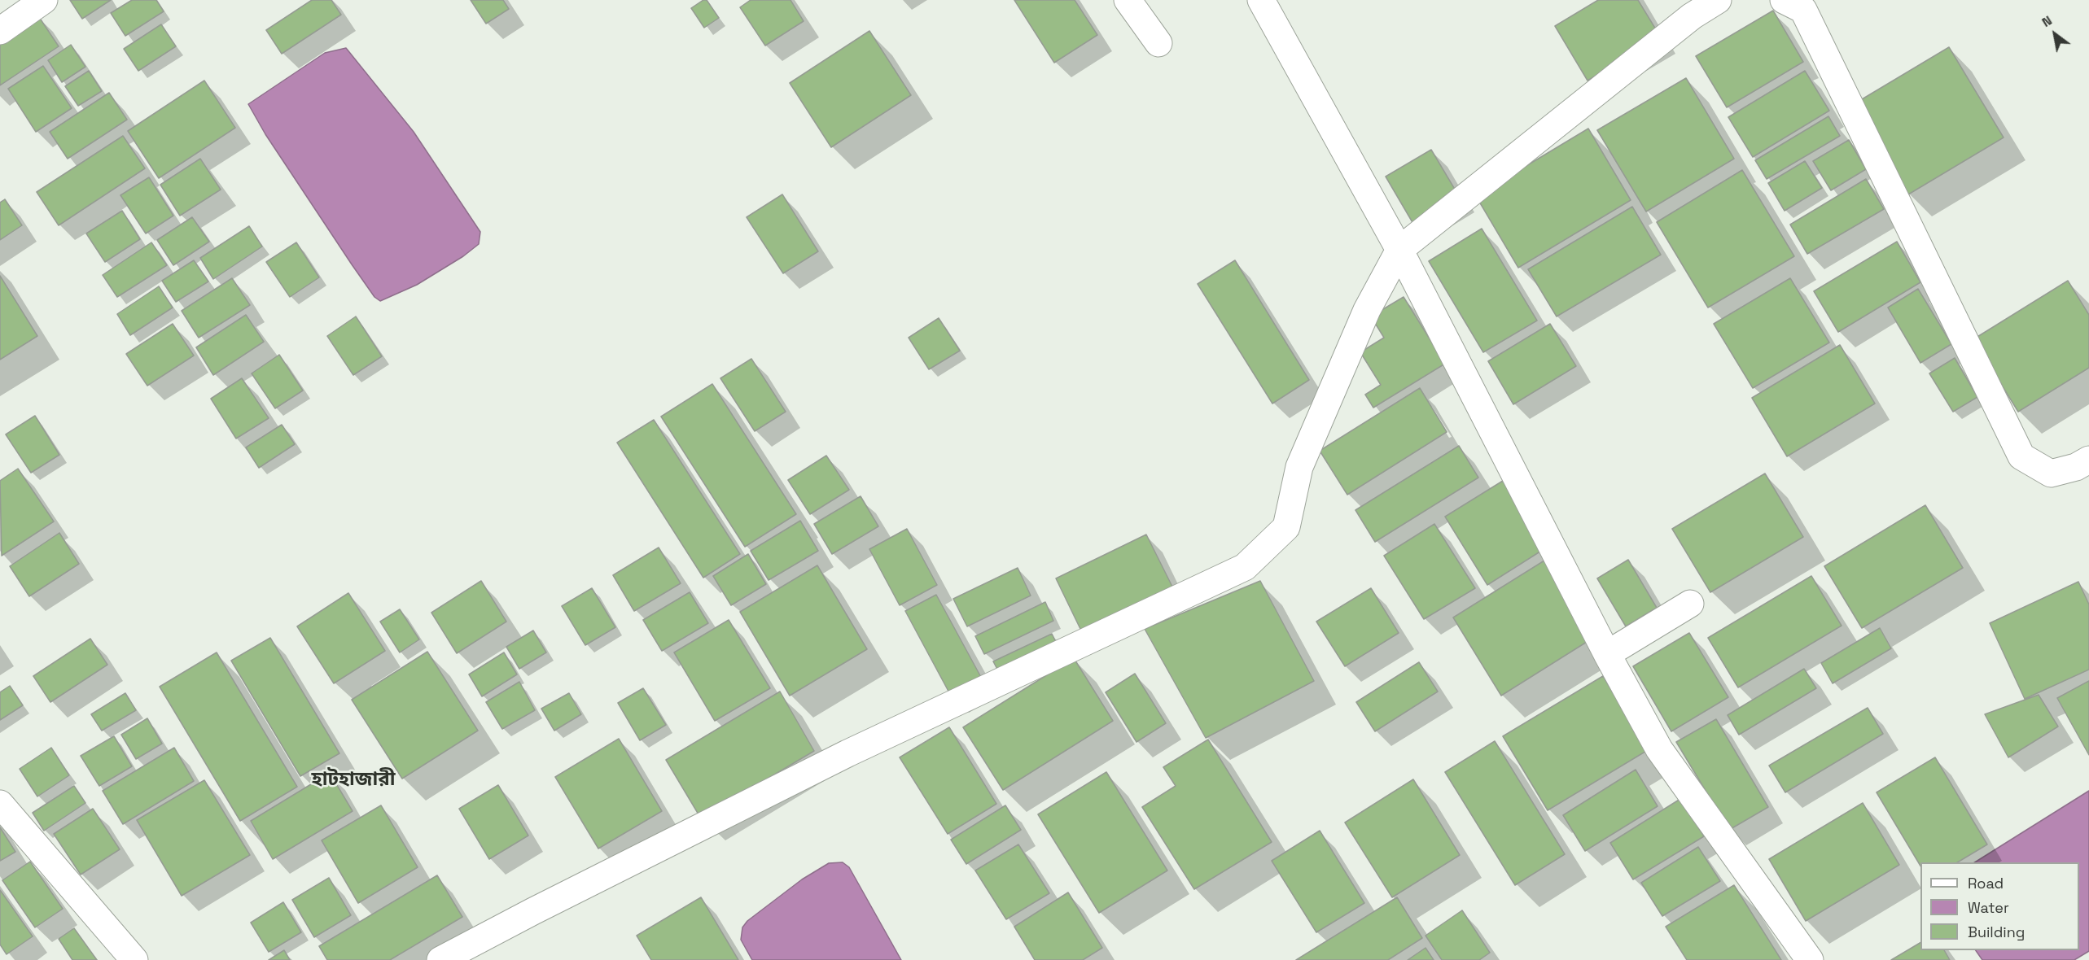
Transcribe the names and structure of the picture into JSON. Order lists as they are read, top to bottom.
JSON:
{
  "districts": ["হাটহাজারী"],
  "legend": ["Road", "Water", "Building"],
  "north": "top left"
}
